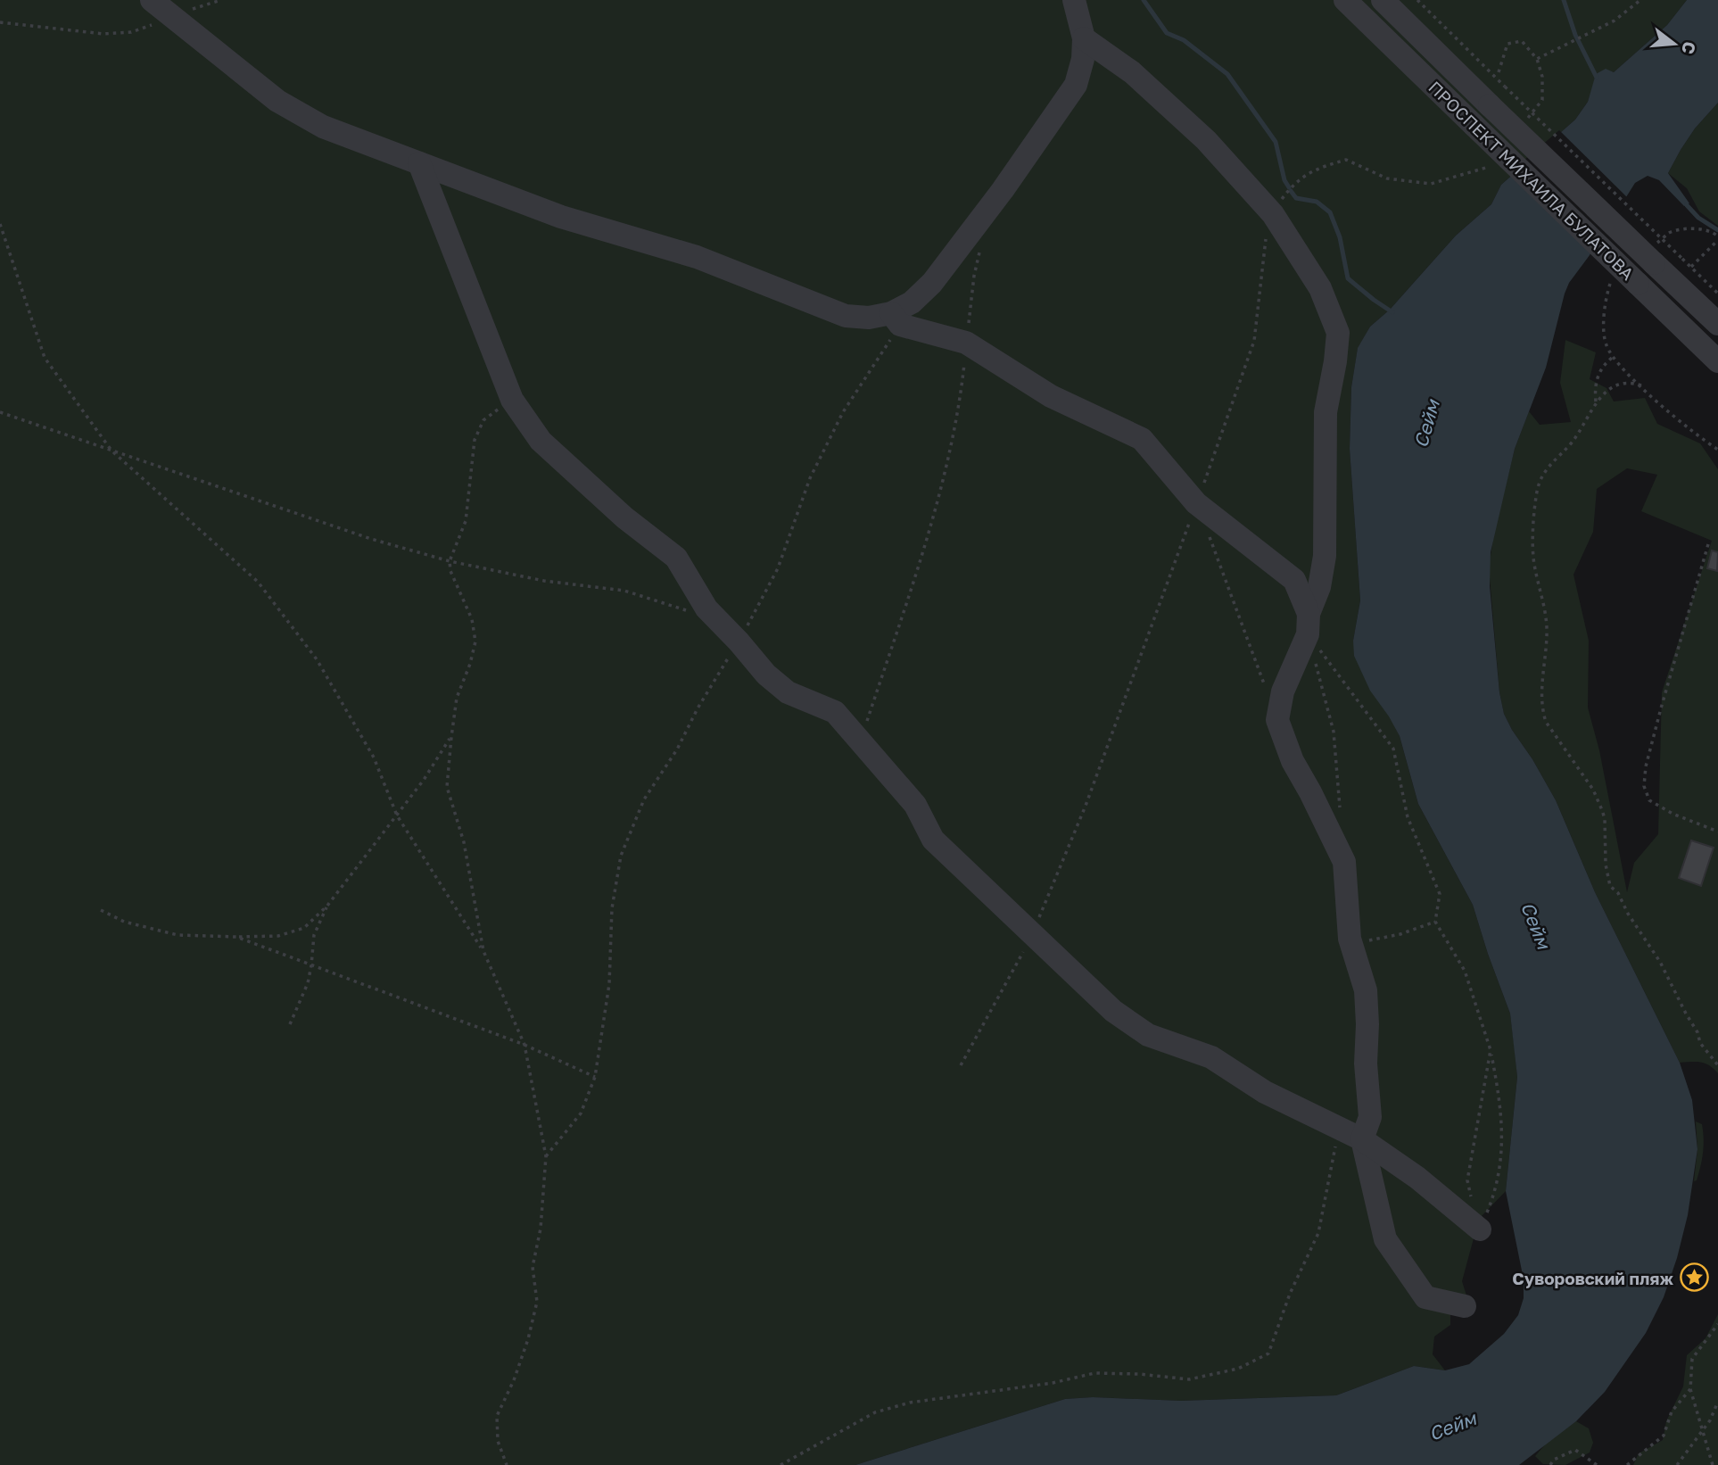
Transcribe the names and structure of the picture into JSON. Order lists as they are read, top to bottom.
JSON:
{
  "streets": {
    "street": ["ПРОСПЕКТ МИХАИЛА БУЛАТОВА"]
  },
  "water": ["Сейм"],
  "places": {
    "place": ["Суворовский пляж"]
  },
  "north": "right"
}
